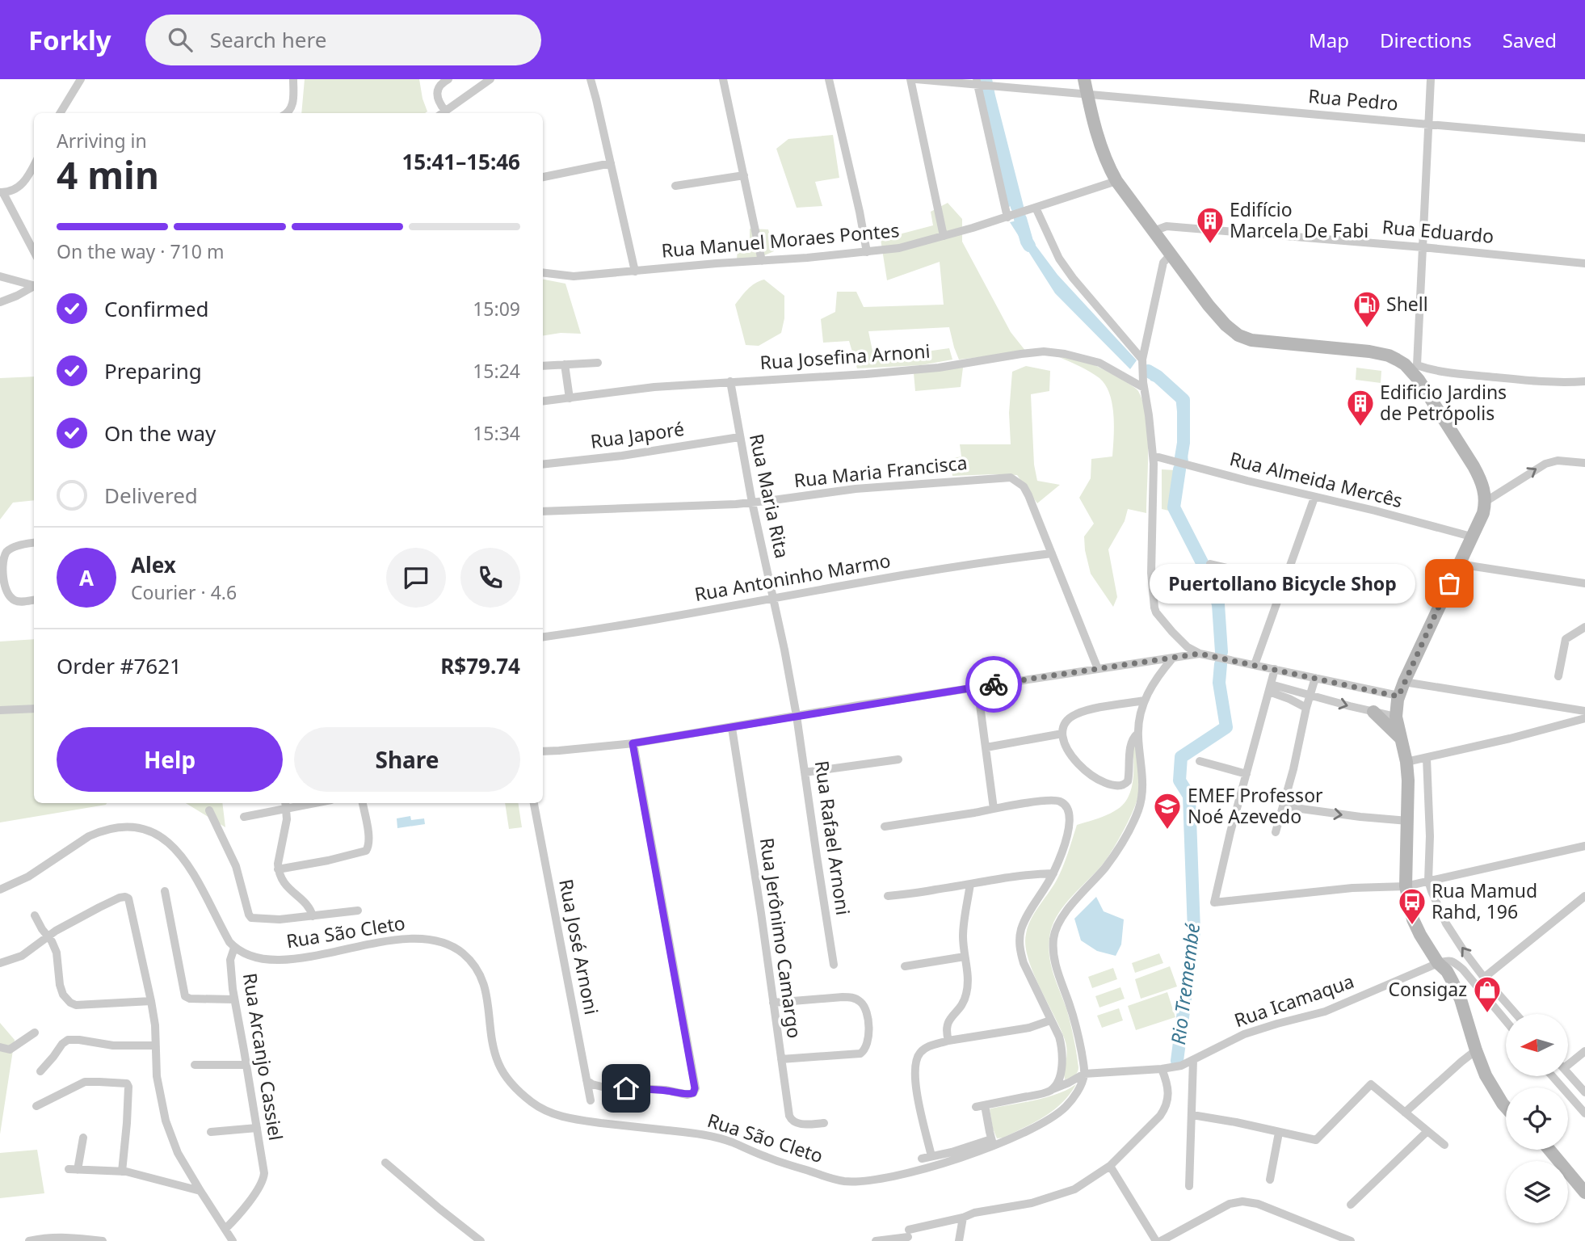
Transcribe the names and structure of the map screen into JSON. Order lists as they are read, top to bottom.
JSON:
{
  "streets": {
    "street": [
      "Rua Pedro",
      "Rua Eduardo",
      "Rua Manuel Moraes Pontes",
      "Rua Josefina Arnoni",
      "Rua Japoré",
      "Rua Maria Francisca",
      "Rua Almeida Mercês",
      "Rua Maria Rita",
      "Rua Antoninho Marmo",
      "Rua Rafael Arnoni",
      "Rua São Cleto",
      "Rua Jerônimo Camargo",
      "Rua José Arnoni",
      "Rua Icamaqua",
      "Rua Arcanjo Cassiel"
    ]
  },
  "crossings": [
    ["Rua Josefina Arnoni", "Rua Maria Rita"],
    ["Rua Japoré", "Rua Maria Rita"],
    ["Rua Maria Francisca", "Rua Maria Rita"],
    ["Rua Maria Francisca", "Rua Antoninho Marmo"],
    ["Rua Maria Rita", "Rua Antoninho Marmo"],
    ["Rua Maria Rita", "Rua Rafael Arnoni"],
    ["Rua São Cleto", "Rua Icamaqua"],
    ["Rua São Cleto", "Rua Arcanjo Cassiel"]
  ],
  "water": ["Rio Tremembé"],
  "places": {
    "building": ["Edifício Marcela De Fabi", "Edificio Jardins de Petrópolis"],
    "fuel station": ["Shell"],
    "other": ["Puertollano Bicycle Shop"],
    "school or university": ["EMEF Professor Noé Azevedo"],
    "bus stop": ["Rua Mamud Rahd, 196"],
    "shop": ["Consigaz"]
  },
  "north": "left",
  "page": {
    "header": "Forkly",
    "search": "Search here",
    "nav": ["Map", "Directions", "Saved"],
    "heading": ["4 min", "Arriving in", "15:41–15:46"],
    "panel": [
      "Alex",
      "Courier · 4.6",
      "Order #7621",
      "R$79.74"
    ],
    "bar": "On the way · 710 m",
    "list": [
      ["Confirmed", "15:09"],
      ["Preparing", "15:24"],
      ["On the way", "15:34"],
      "Delivered"
    ],
    "round": "A",
    "bubble": "Puertollano Bicycle Shop",
    "buttons": ["Help", "Share"]
  }
}
